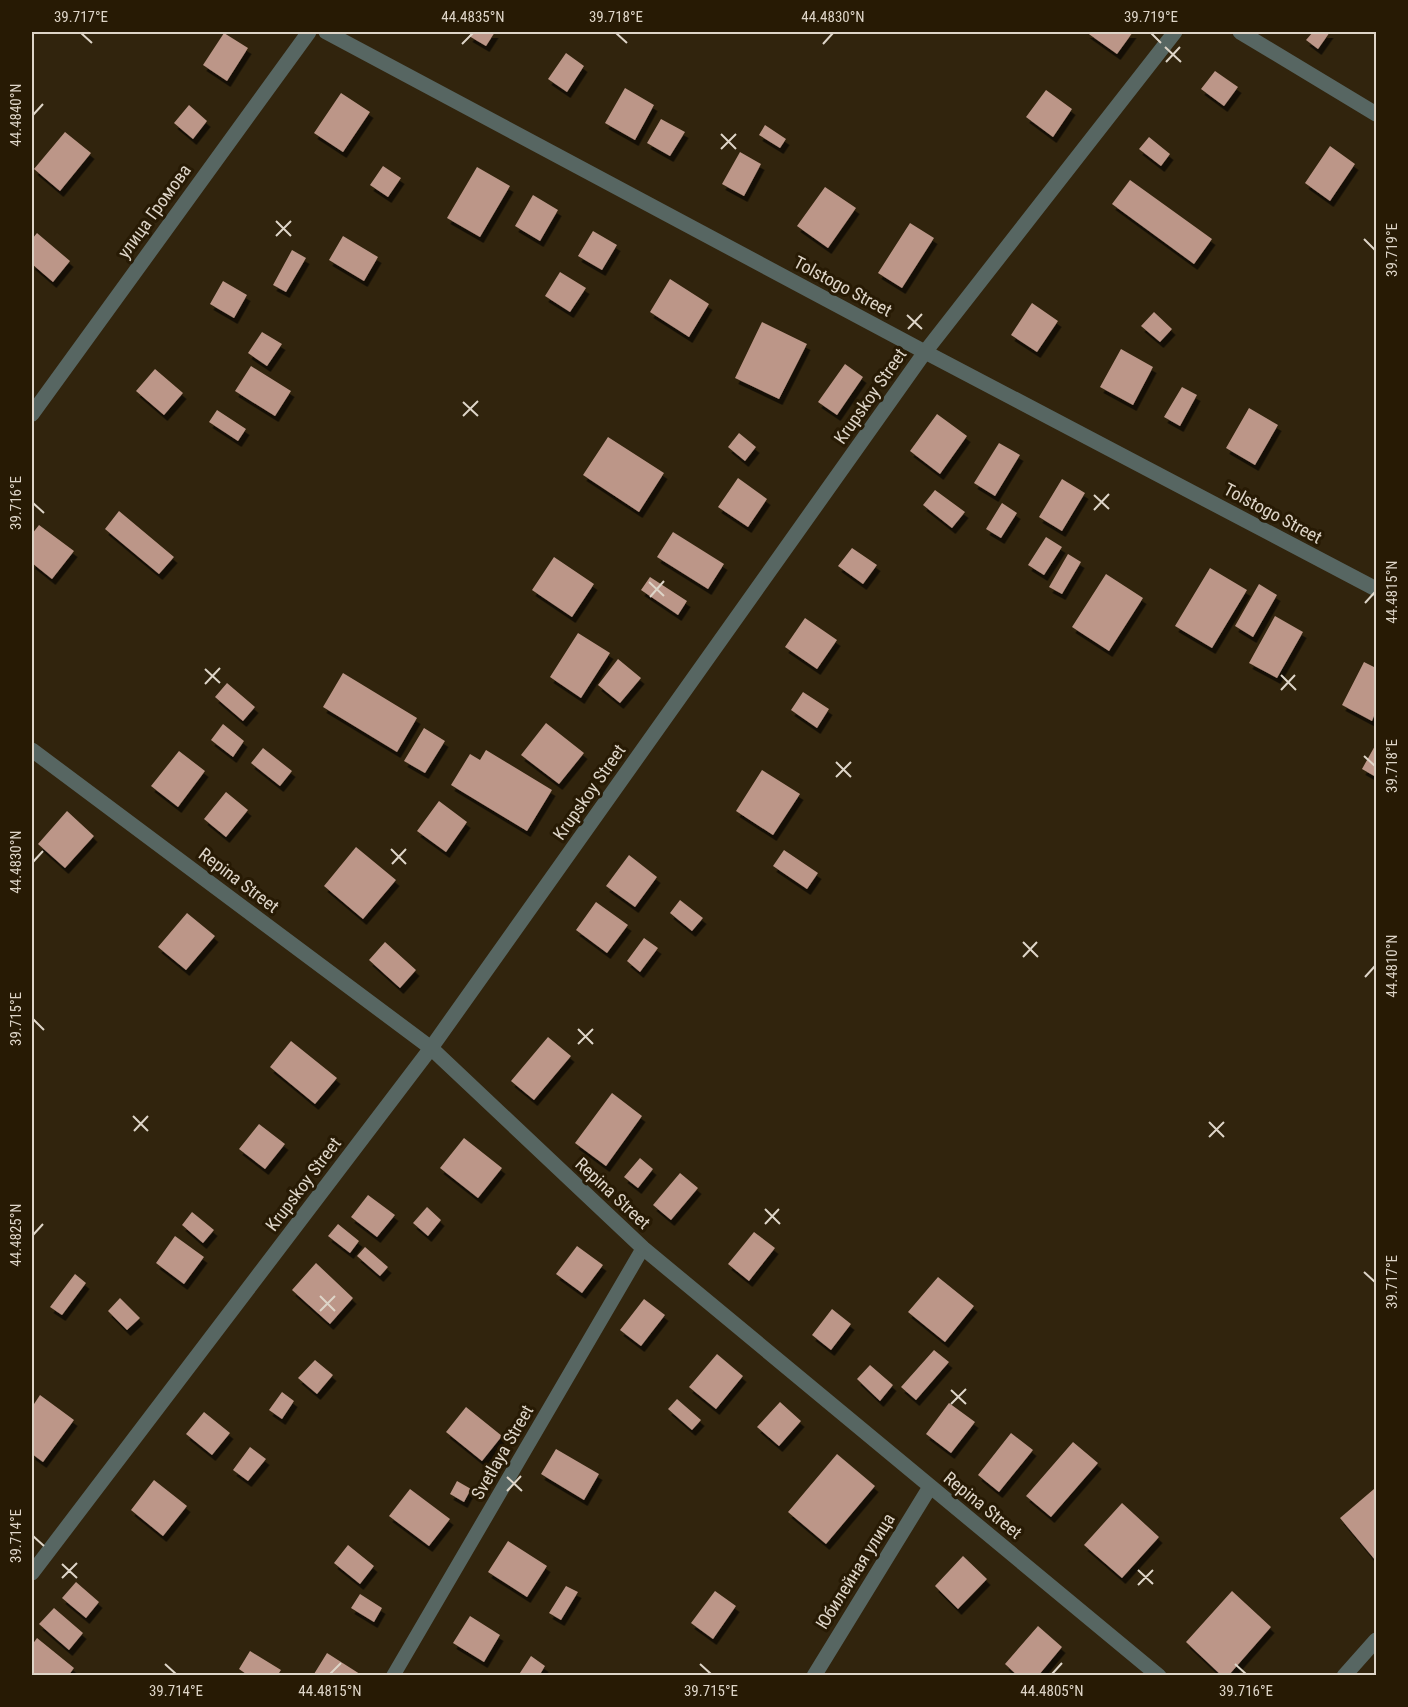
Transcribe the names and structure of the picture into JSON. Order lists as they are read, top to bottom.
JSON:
{
  "streets": {
    "street": [
      "улица Громова",
      "Tolstogo Street",
      "Krupskoy Street",
      "Repina Street",
      "Юбилейная улица"
    ],
    "lane": ["Svetlaya Street"]
  },
  "crossings": [
    ["Tolstogo Street", "Krupskoy Street"],
    ["Krupskoy Street", "Repina Street"],
    ["Repina Street", "Svetlaya Street"],
    ["Repina Street", "Юбилейная улица"]
  ],
  "coordinates": [
    "39.717°E",
    "44.4835°N",
    "39.718°E",
    "44.4830°N",
    "39.719°E",
    "44.4840°N",
    "39.716°E",
    "44.4815°N",
    "44.4810°N",
    "39.715°E",
    "44.4825°N",
    "39.714°E",
    "44.4805°N"
  ]
}
